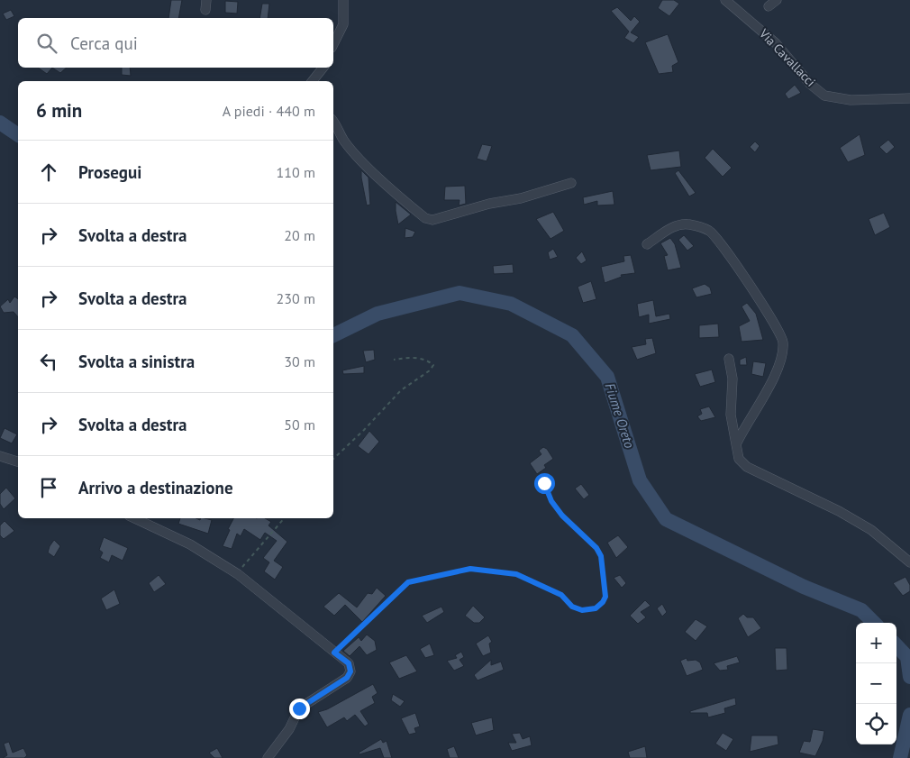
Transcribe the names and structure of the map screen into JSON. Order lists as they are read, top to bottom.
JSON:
{
  "streets": {
    "street": ["Via Cavallacci"]
  },
  "water": ["Fiume Oreto"],
  "page": {
    "search": "Cerca qui",
    "heading": ["6 min", "A piedi · 440 m"],
    "list": [
      ["Prosegui", "110 m"],
      ["Svolta a destra", "20 m"],
      ["Svolta a destra", "230 m"],
      ["Svolta a sinistra", "30 m"],
      ["Svolta a destra", "50 m"],
      "Arrivo a destinazione"
    ],
    "map_buttons": ["+", "−"]
  }
}
